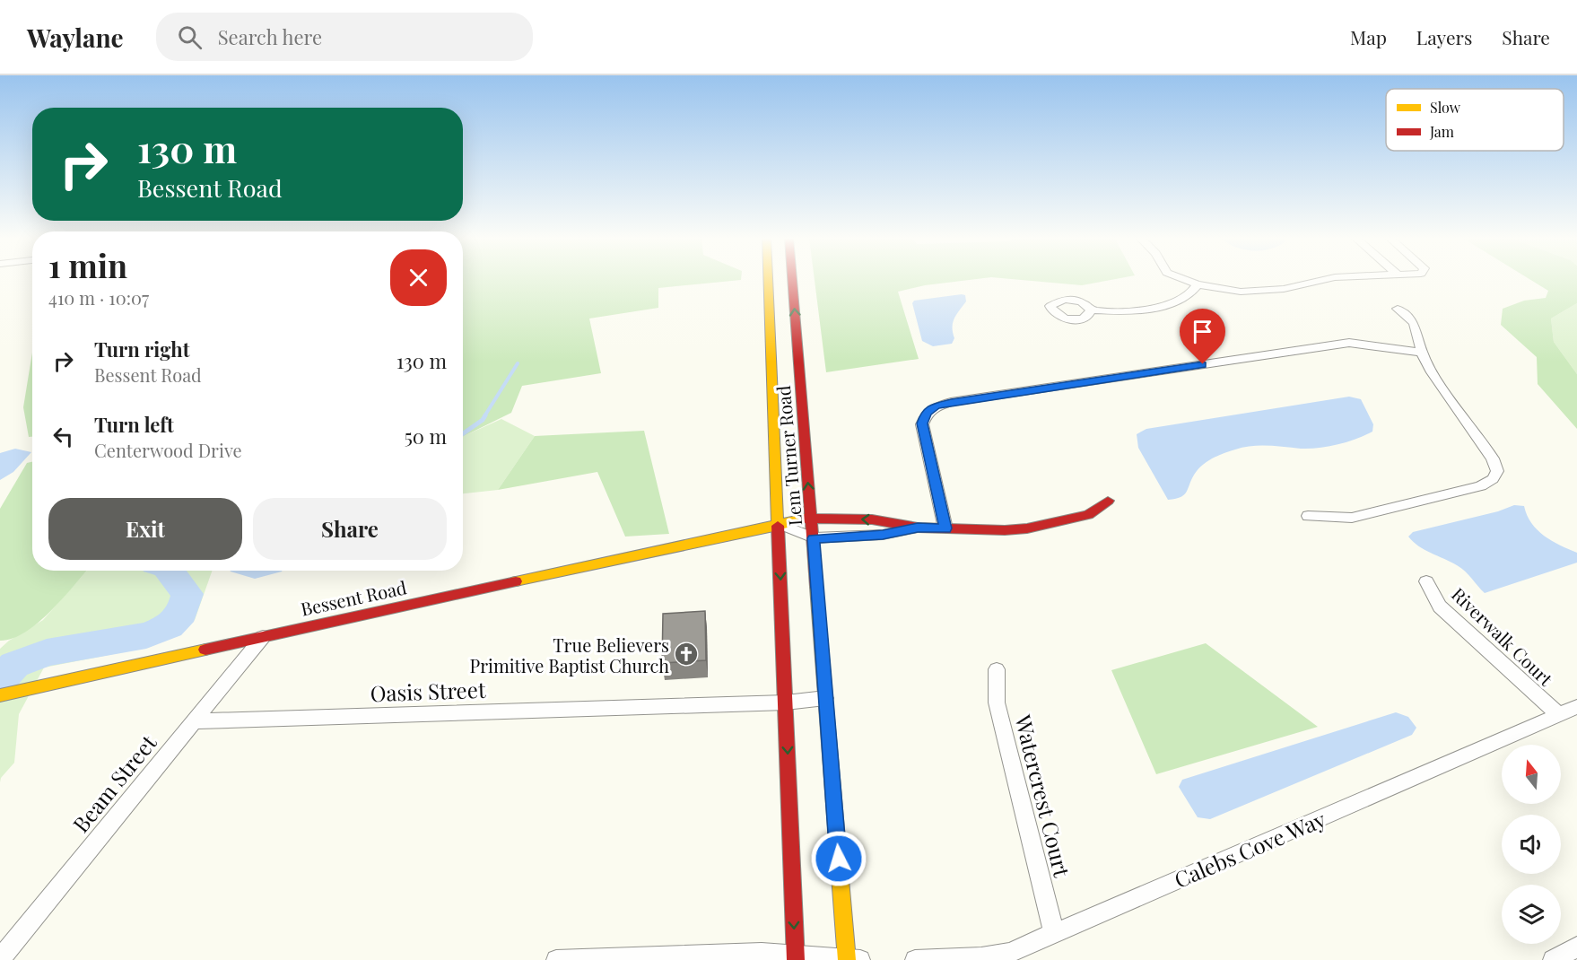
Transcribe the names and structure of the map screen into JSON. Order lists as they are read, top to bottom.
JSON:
{
  "streets": {
    "main road": ["Lem Turner Road", "Bessent Road"],
    "street": [
      "Riverwalk Court",
      "Oasis Street",
      "Beam Street",
      "Watercrest Court",
      "Calebs Cove Way"
    ]
  },
  "crossings": [
    ["Lem Turner Road", "Bessent Road"],
    ["Lem Turner Road", "Oasis Street"],
    ["Bessent Road", "Beam Street"],
    ["Riverwalk Court", "Calebs Cove Way"],
    ["Oasis Street", "Beam Street"],
    ["Watercrest Court", "Calebs Cove Way"]
  ],
  "places": {
    "church": ["True Believers Primitive Baptist Church"]
  },
  "legend": ["Slow", "Jam"],
  "north": "top",
  "page": {
    "header": "Waylane",
    "search": "Search here",
    "nav": ["Map", "Layers", "Share"],
    "turn": ["130 m", "Bessent Road"],
    "heading": ["1 min", "410 m · 10:07"],
    "list": [
      {
        "name": "Turn right",
        "note": "Bessent Road",
        "value": "130 m"
      },
      {
        "name": "Turn left",
        "note": "Centerwood Drive",
        "value": "50 m"
      }
    ],
    "buttons": ["Exit", "Share"]
  }
}
